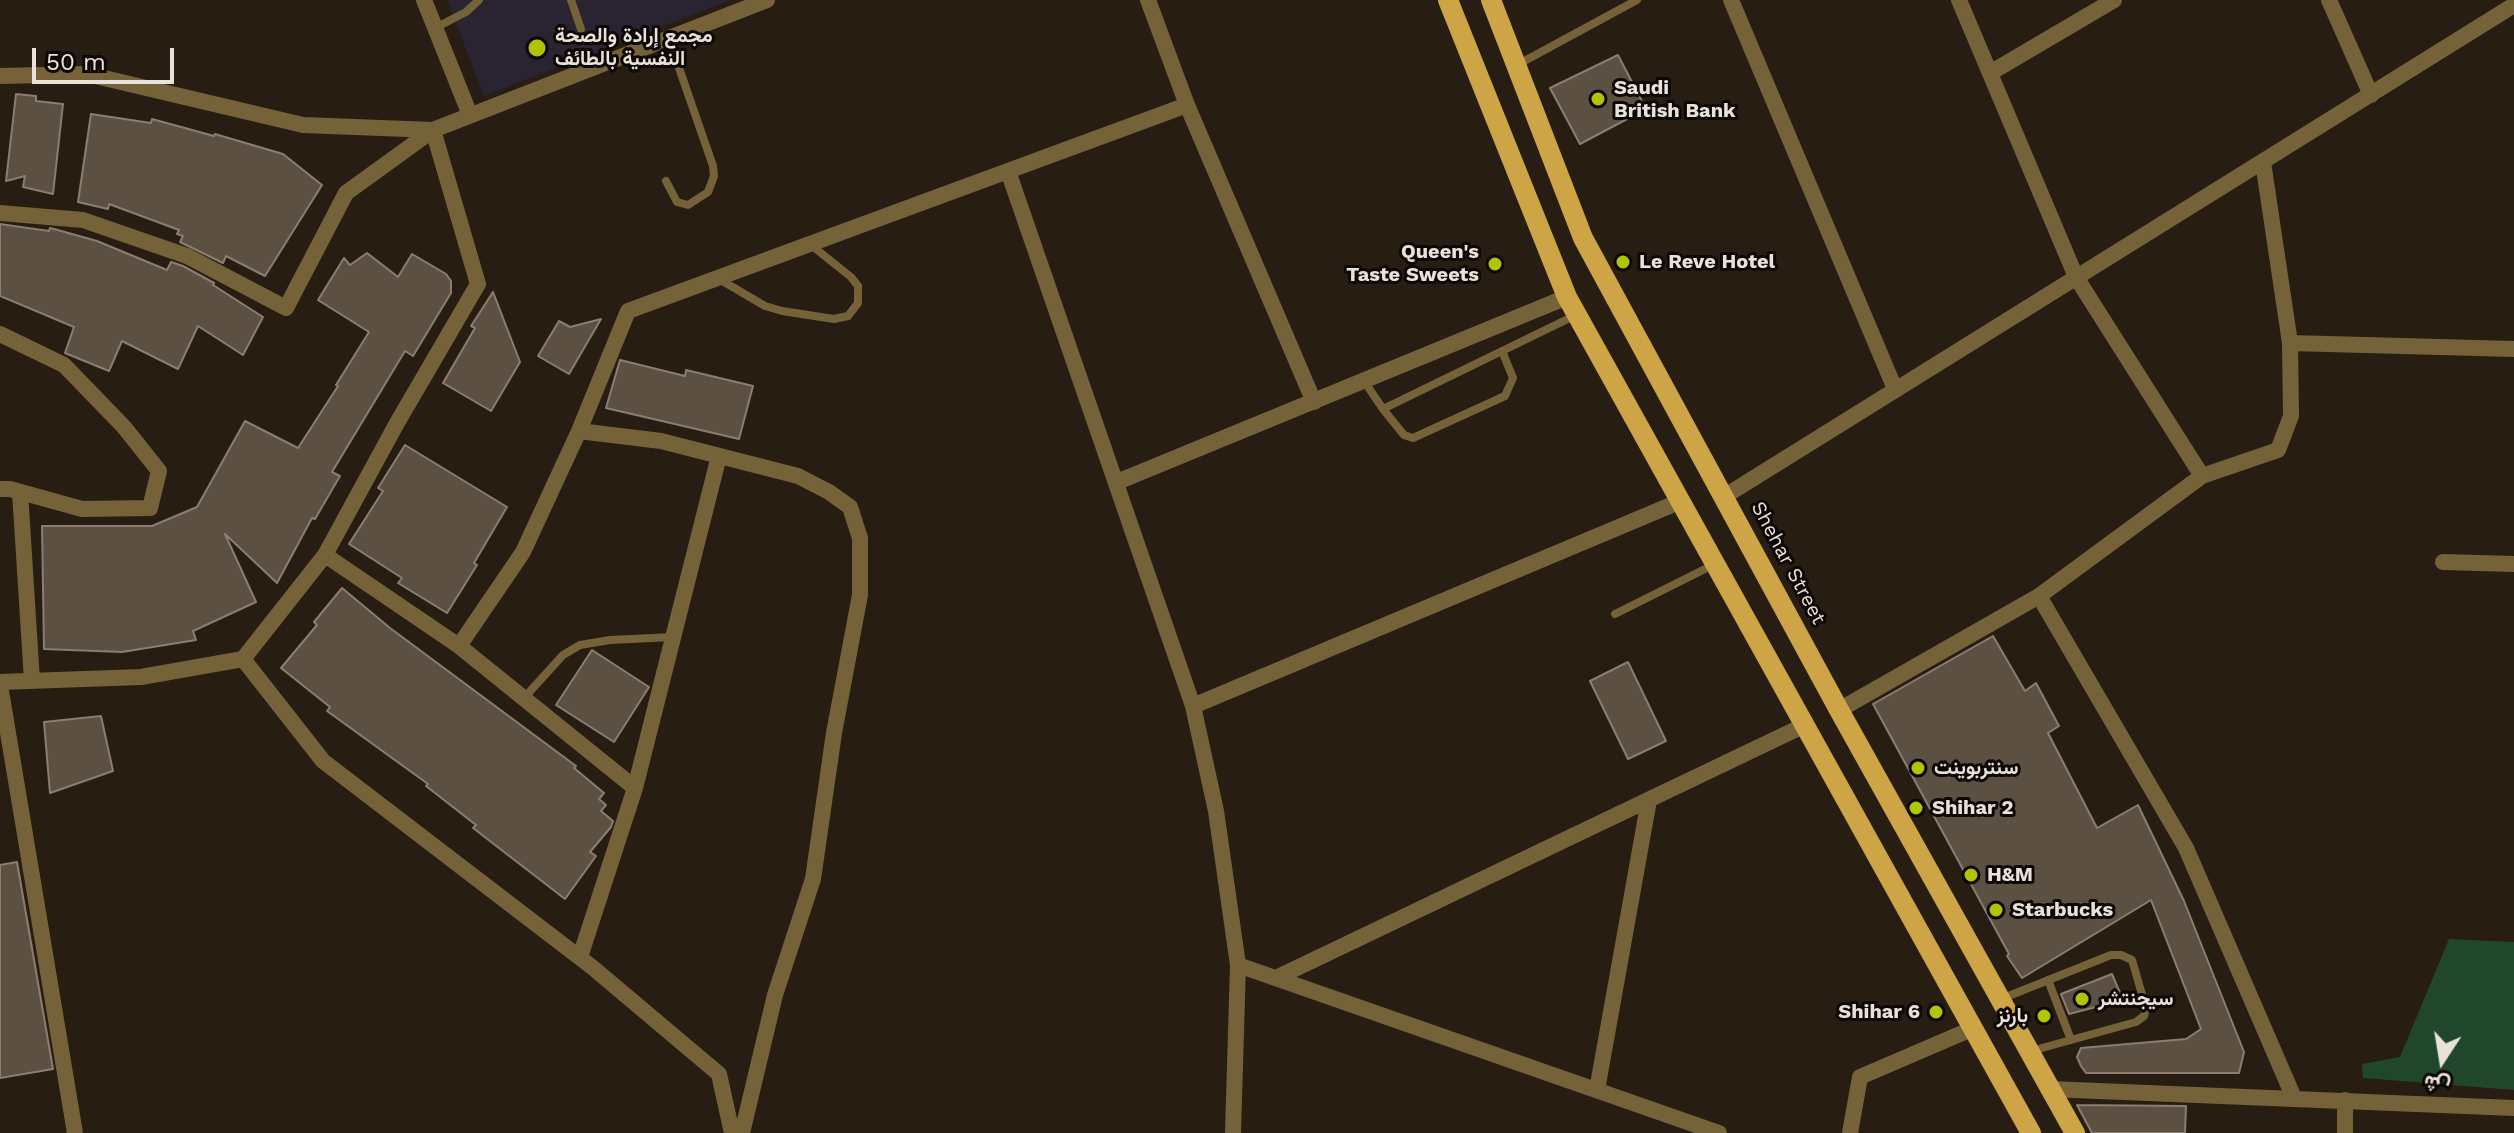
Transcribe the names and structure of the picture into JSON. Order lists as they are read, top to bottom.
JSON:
{
  "streets": {
    "main road": ["Shehar Street"]
  },
  "places": [
    "مجمع إرادة والصحة النفسية بالطائف",
    "Saudi British Bank",
    "Le Reve Hotel",
    "Queen's Taste Sweets",
    "سنتربوينت",
    "Shihar 2",
    "H&M",
    "Starbucks",
    "سيجنتشر",
    "Shihar 6",
    "بارنز"
  ],
  "scale_bar": "50 m",
  "north": "bottom"
}
